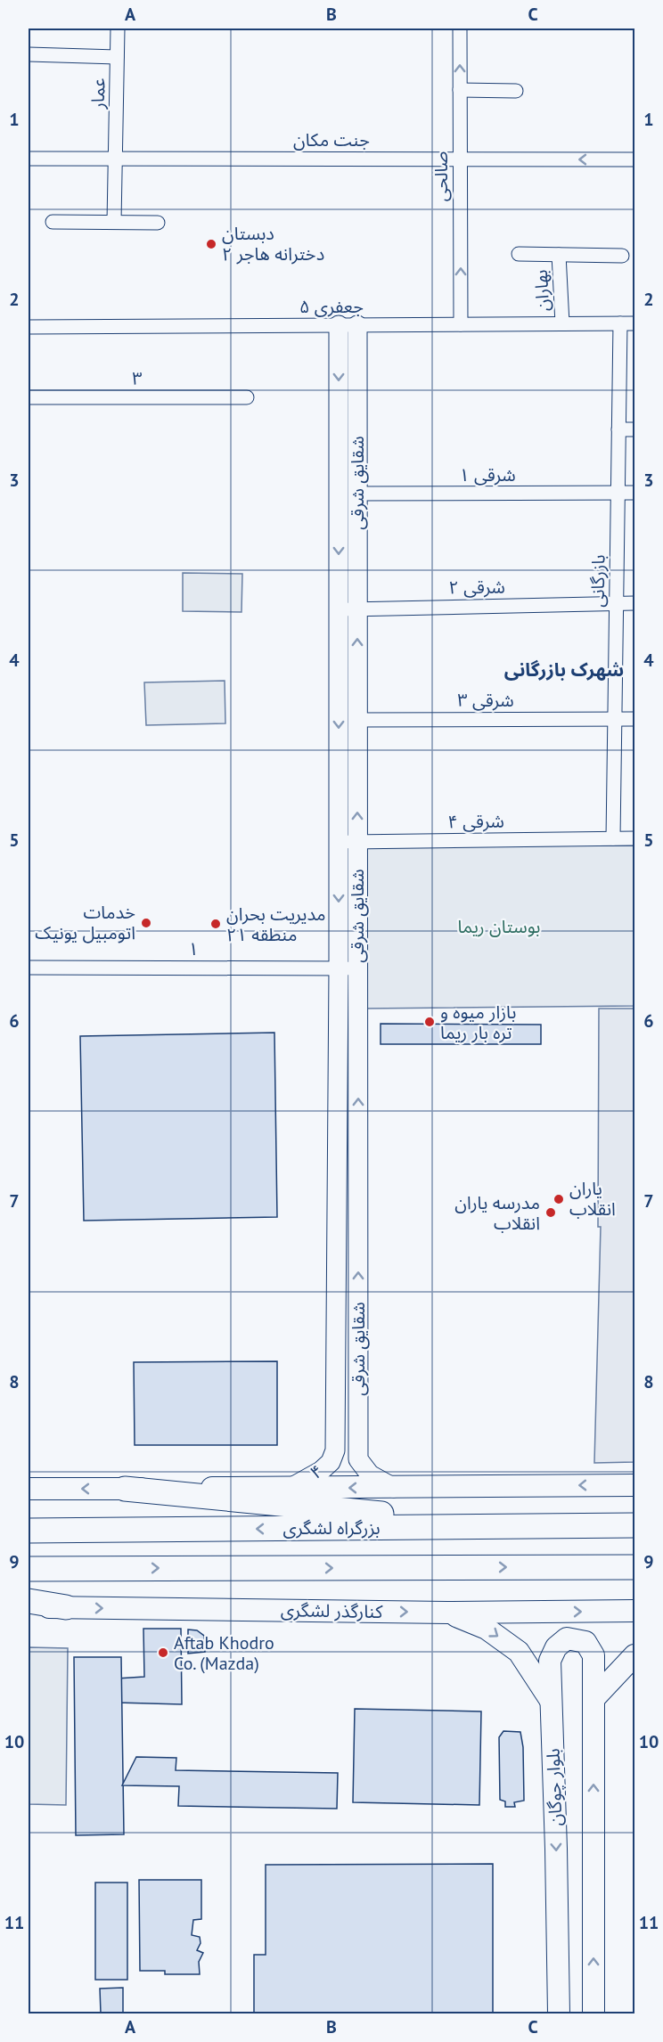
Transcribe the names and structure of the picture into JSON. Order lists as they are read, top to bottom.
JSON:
{
  "streets": {
    "highway": ["بزرگراه لشگری"],
    "main road": ["کنارگذر لشگری", "بلوار چوگان"],
    "street": [
      "عمار",
      "جنت مکان",
      "صالحی",
      "بهاران",
      "جعفری ۵",
      "۳",
      "۱ شرقی",
      "شقایق شرقی",
      "بازرگانی",
      "۲ شرقی",
      "۳ شرقی",
      "۴ شرقی",
      "۱",
      "۴"
    ]
  },
  "crossings": [
    ["عمار", "جنت مکان"],
    ["جنت مکان", "صالحی"],
    ["صالحی", "جعفری ۵"],
    ["بهاران", "جعفری ۵"],
    ["جعفری ۵", "شقایق شرقی"],
    ["جعفری ۵", "بازرگانی"],
    ["۱ شرقی", "شقایق شرقی"],
    ["۱ شرقی", "بازرگانی"],
    ["شقایق شرقی", "۲ شرقی"],
    ["شقایق شرقی", "۳ شرقی"],
    ["شقایق شرقی", "۴ شرقی"],
    ["شقایق شرقی", "۱"],
    ["شقایق شرقی", "۴"],
    ["بازرگانی", "۲ شرقی"],
    ["بازرگانی", "۳ شرقی"],
    ["بازرگانی", "۴ شرقی"]
  ],
  "one_way": ["صالحی"],
  "districts": ["شهرک بازرگانی"],
  "parks": ["بوستان ریما"],
  "places": [
    "دبستان دخترانه هاجر ۲",
    "خدمات اتومبیل یونیک",
    "مدیریت بحران منطقه ۲۱",
    "بازار میوه و تره بار ریما",
    "یاران انقلاب",
    "مدرسه یاران انقلاب",
    "Aftab Khodro Co. (Mazda)"
  ],
  "grid": {
    "columns": ["A", "B", "C"],
    "rows": [
      "1",
      "2",
      "3",
      "4",
      "5",
      "6",
      "7",
      "8",
      "9",
      "10",
      "11"
    ]
  }
}
